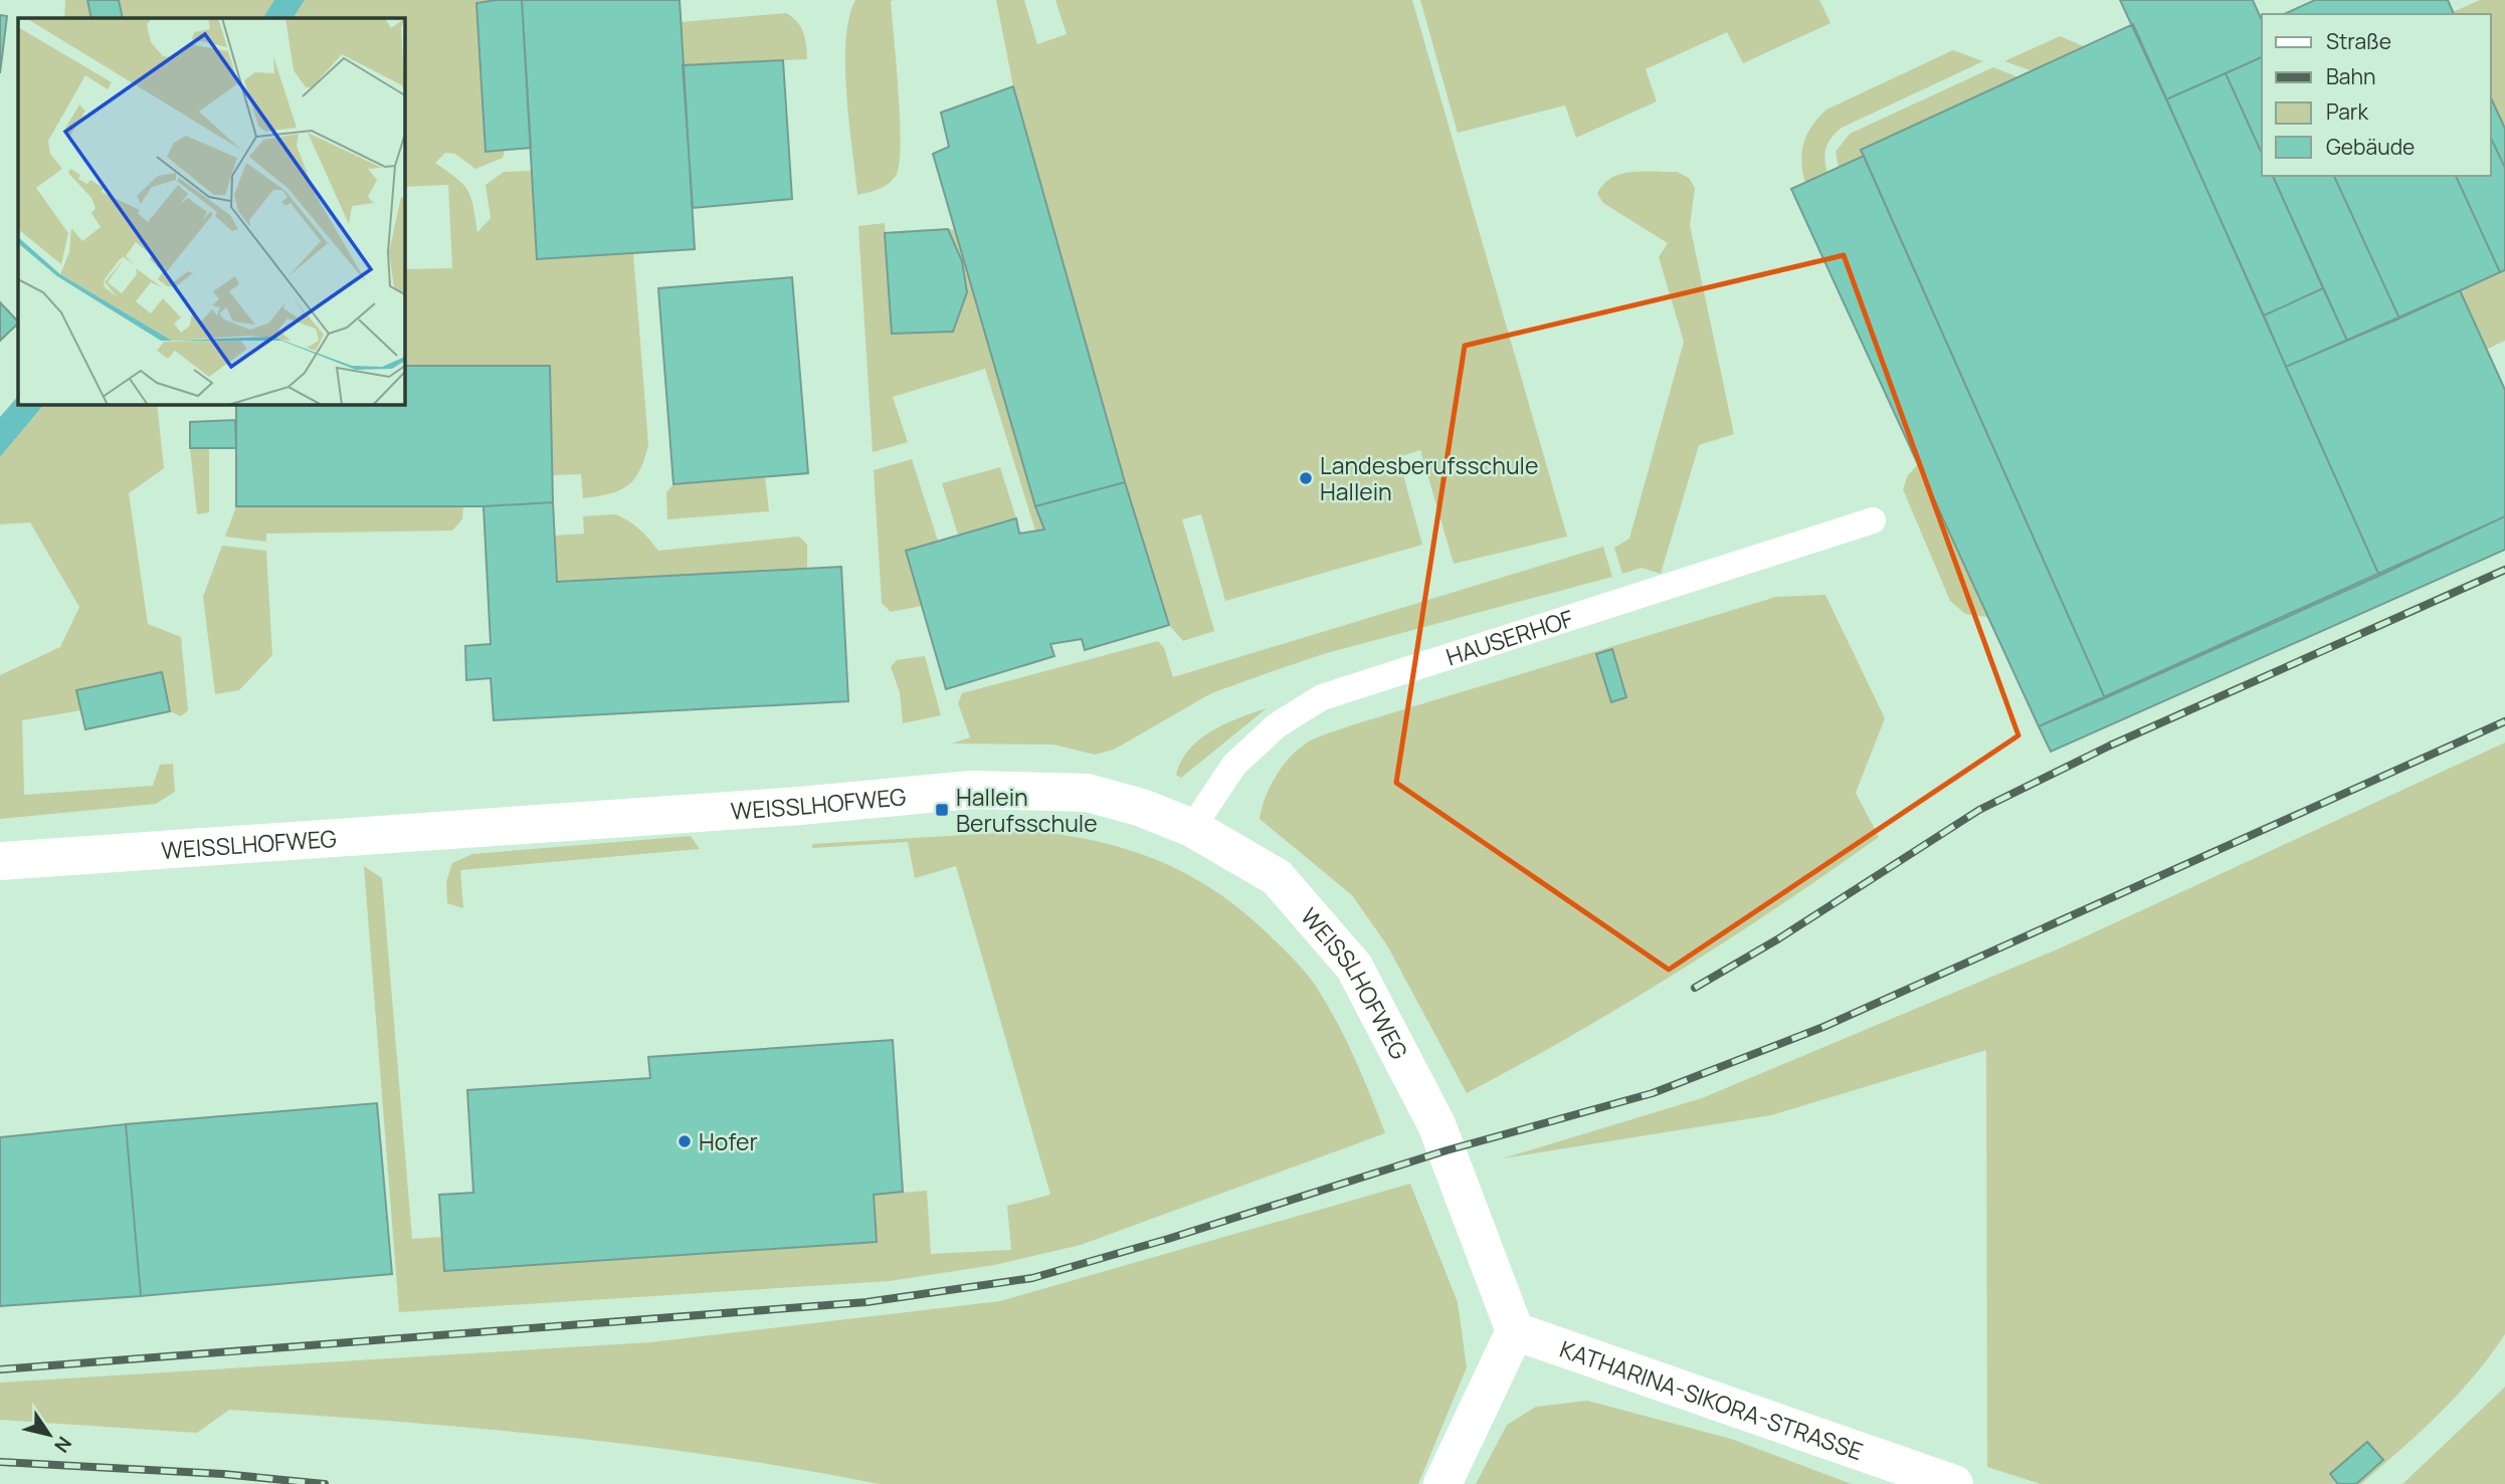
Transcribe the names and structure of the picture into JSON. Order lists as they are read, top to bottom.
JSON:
{
  "streets": {
    "street": ["WEISSLHOFWEG", "KATHARINA-SIKORA-STRASSE"],
    "lane": ["HAUSERHOF"]
  },
  "crossings": [
    ["HAUSERHOF", "WEISSLHOFWEG"],
    ["WEISSLHOFWEG", "KATHARINA-SIKORA-STRASSE"]
  ],
  "places": {
    "other": ["Landesberufsschule Hallein", "Hofer"],
    "transit": ["Hallein Berufsschule"]
  },
  "legend": [
    "Straße",
    "Bahn",
    "Park",
    "Gebäude"
  ],
  "north": "bottom right"
}
